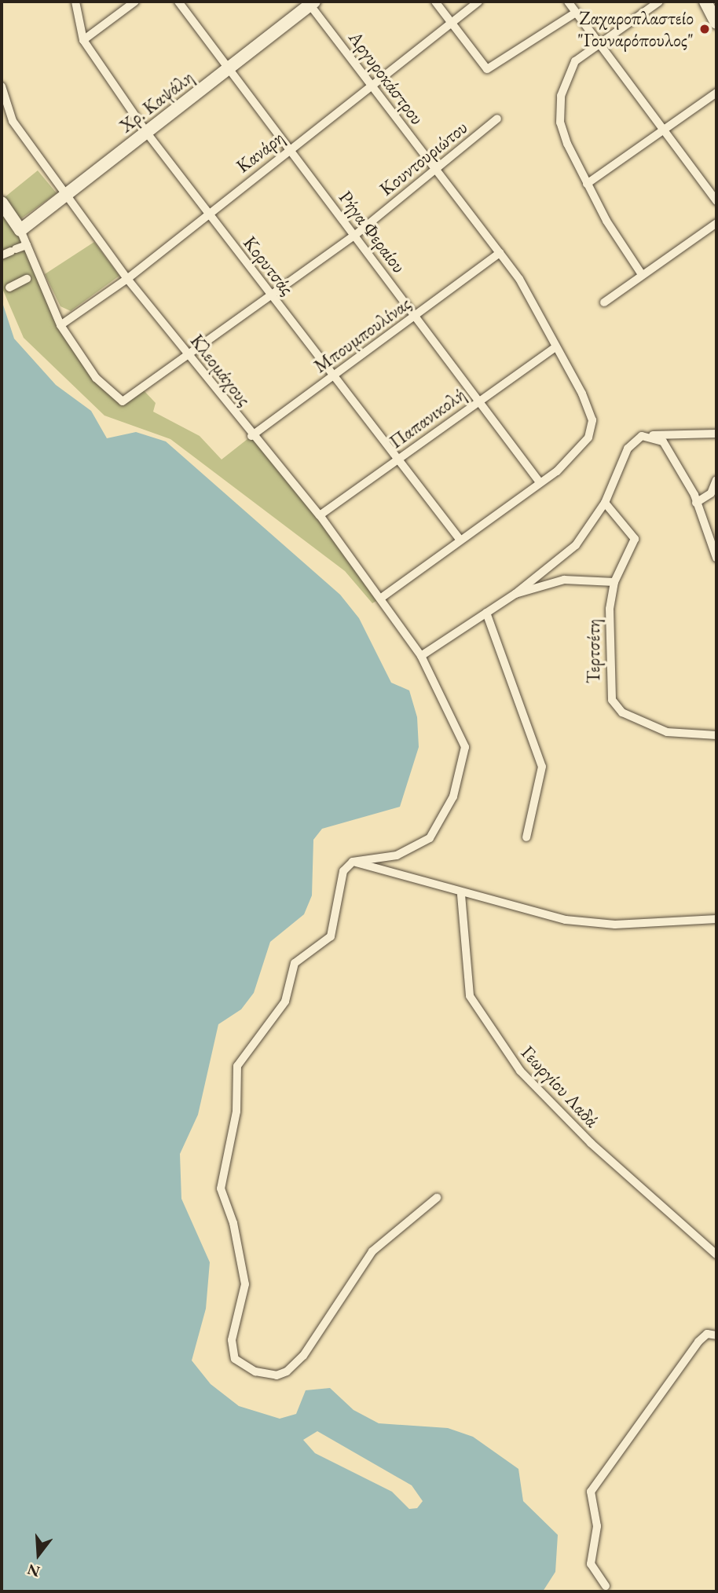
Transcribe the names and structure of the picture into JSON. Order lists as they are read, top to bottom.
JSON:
{
  "streets": {
    "street": [
      "Αργυροκάστρου",
      "Χρ. Καψάλη",
      "Κανάρη",
      "Κουντουριώτου",
      "Ρήγα Φεραίου",
      "Κορυτσάς",
      "Μπουμπουλίνας",
      "Κλεομάχους",
      "Παπανικολή",
      "Τερτσέτη",
      "Γεωργίου Λαδά"
    ]
  },
  "crossings": [
    ["Αργυροκάστρου", "Χρ. Καψάλη"],
    ["Αργυροκάστρου", "Κανάρη"],
    ["Αργυροκάστρου", "Κουντουριώτου"],
    ["Αργυροκάστρου", "Ρήγα Φεραίου"],
    ["Αργυροκάστρου", "Κορυτσάς"],
    ["Αργυροκάστρου", "Μπουμπουλίνας"],
    ["Αργυροκάστρου", "Κλεομάχους"],
    ["Αργυροκάστρου", "Παπανικολή"],
    ["Χρ. Καψάλη", "Ρήγα Φεραίου"],
    ["Χρ. Καψάλη", "Κορυτσάς"],
    ["Χρ. Καψάλη", "Κλεομάχους"],
    ["Κανάρη", "Κουντουριώτου"],
    ["Κανάρη", "Ρήγα Φεραίου"],
    ["Κανάρη", "Κορυτσάς"],
    ["Κανάρη", "Κλεομάχους"],
    ["Κουντουριώτου", "Ρήγα Φεραίου"],
    ["Κουντουριώτου", "Κορυτσάς"],
    ["Κουντουριώτου", "Κλεομάχους"],
    ["Ρήγα Φεραίου", "Μπουμπουλίνας"],
    ["Ρήγα Φεραίου", "Παπανικολή"],
    ["Κορυτσάς", "Μπουμπουλίνας"],
    ["Κορυτσάς", "Παπανικολή"],
    ["Μπουμπουλίνας", "Κλεομάχους"],
    ["Κλεομάχους", "Παπανικολή"]
  ],
  "places": ["Ζαχαροπλαστείο \"Γουναρόπουλος\""],
  "north": "bottom"
}
